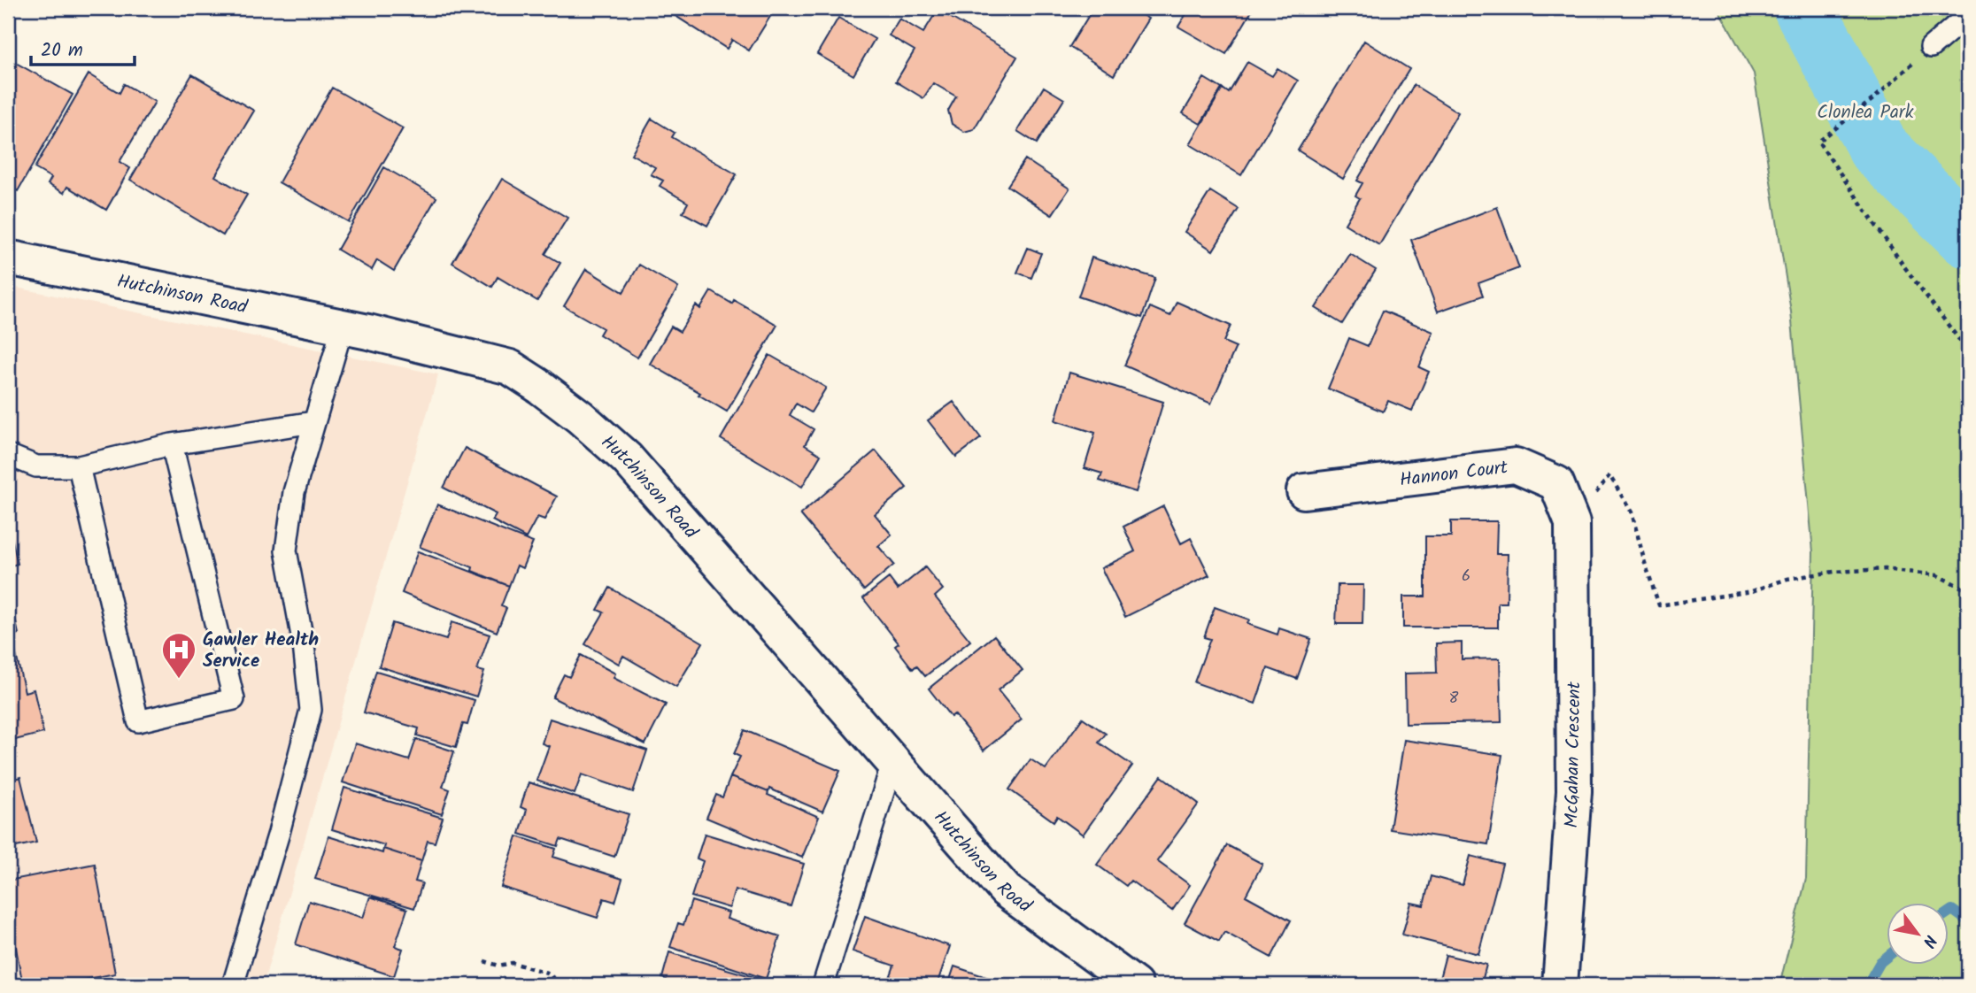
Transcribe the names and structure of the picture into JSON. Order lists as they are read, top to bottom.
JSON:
{
  "streets": {
    "street": ["Hutchinson Road", "Hannon Court", "McGahan Crescent"]
  },
  "crossings": [
    ["Hannon Court", "McGahan Crescent"]
  ],
  "parks": ["Clonlea Park"],
  "places": {
    "hospital": ["Gawler Health Service"]
  },
  "house_numbers": ["6", "8"],
  "scale_bar": "20 m",
  "north": "bottom right"
}
